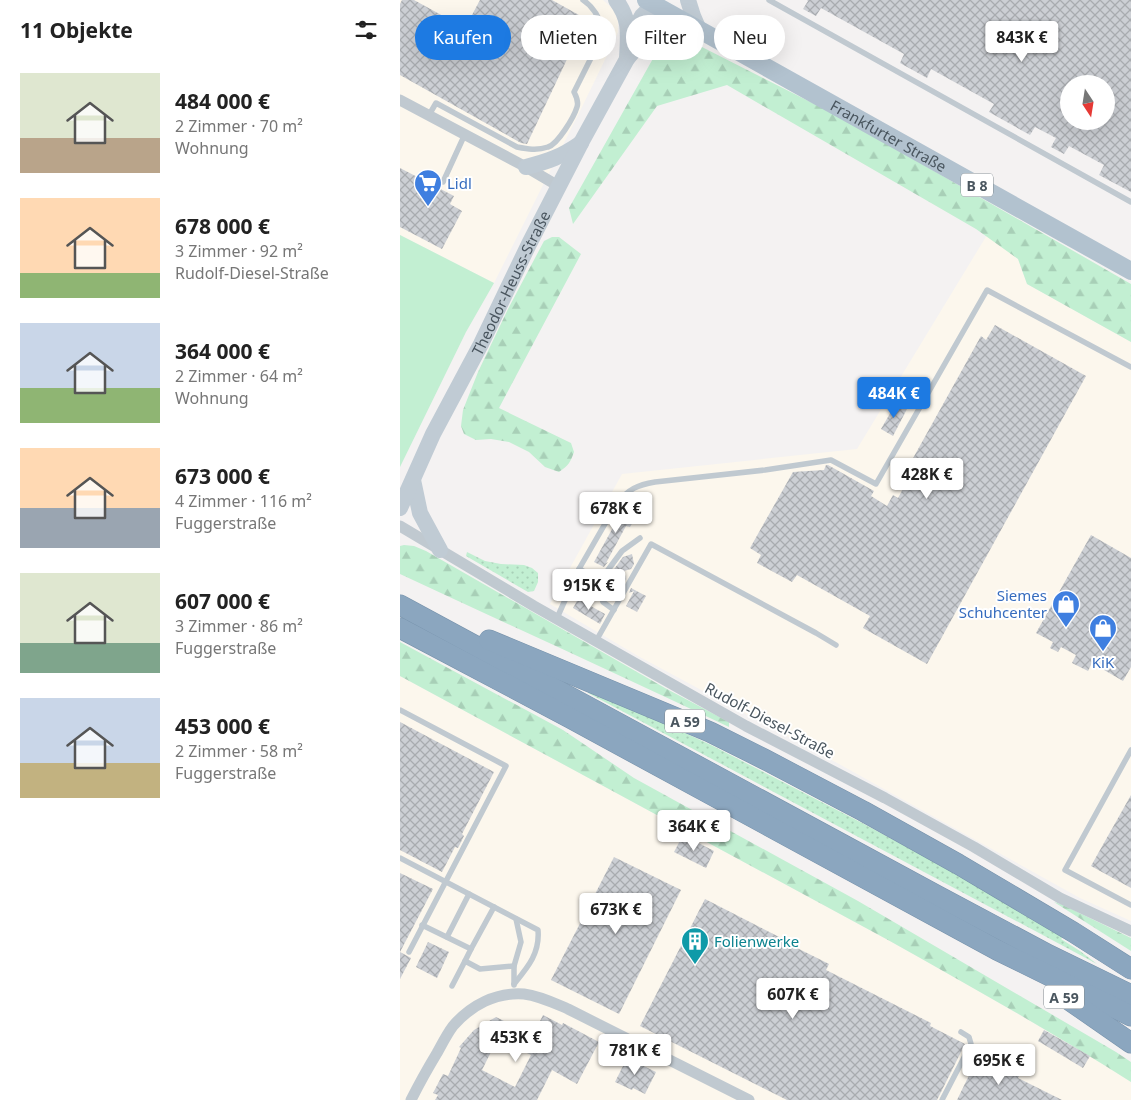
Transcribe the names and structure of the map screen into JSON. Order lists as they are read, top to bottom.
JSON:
{
  "streets": {
    "highway": ["A 59"],
    "main road": ["Frankfurter Straße", "B 8", "Theodor-Heuss-Straße"],
    "street": ["Rudolf-Diesel-Straße"]
  },
  "places": {
    "supermarket": ["Lidl"],
    "shop": ["Siemes Schuhcenter", "KiK"],
    "building": ["Folienwerke"]
  },
  "north": "bottom",
  "page": {
    "heading": "11 Objekte",
    "chip": [
      "Kaufen",
      "Mieten",
      "Filter",
      "Neu"
    ],
    "price": [
      "843K €",
      "484K €",
      "428K €",
      "678K €",
      "915K €",
      "364K €",
      "673K €",
      "607K €",
      "453K €",
      "781K €",
      "695K €"
    ],
    "list": [
      {
        "name": "484 000 €",
        "note": "2 Zimmer · 70 m² · Wohnung"
      },
      {
        "name": "678 000 €",
        "note": "3 Zimmer · 92 m² · Rudolf-Diesel-Straße"
      },
      {
        "name": "364 000 €",
        "note": "2 Zimmer · 64 m² · Wohnung"
      },
      {
        "name": "673 000 €",
        "note": "4 Zimmer · 116 m² · Fuggerstraße"
      },
      {
        "name": "607 000 €",
        "note": "3 Zimmer · 86 m² · Fuggerstraße"
      },
      {
        "name": "453 000 €",
        "note": "2 Zimmer · 58 m² · Fuggerstraße"
      }
    ]
  }
}
